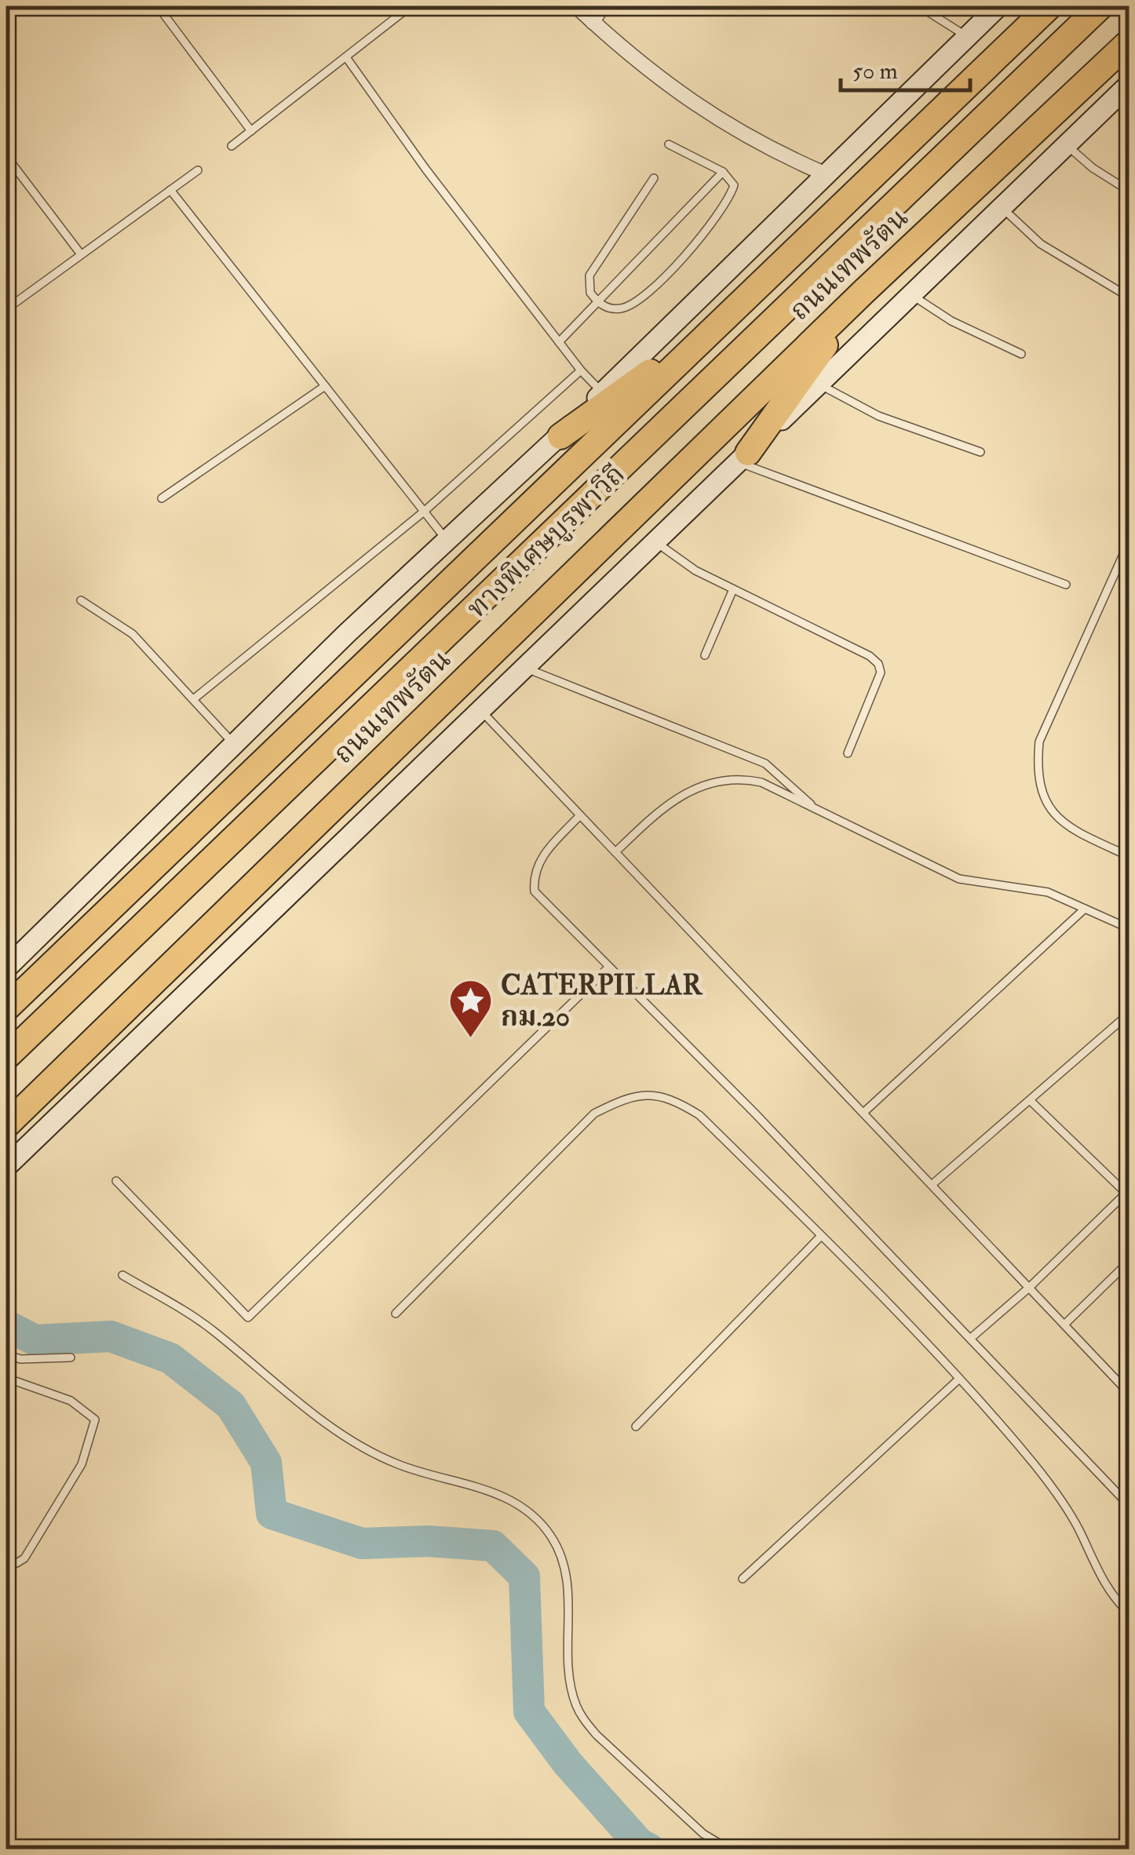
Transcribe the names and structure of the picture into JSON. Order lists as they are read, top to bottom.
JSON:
{
  "streets": {
    "highway": ["ถนนเทพรัตน", "ทางพิเศษบูรพาวิถี"]
  },
  "places": {
    "place": ["CATERPILLAR กม.20"]
  },
  "scale_bar": "50 m"
}
